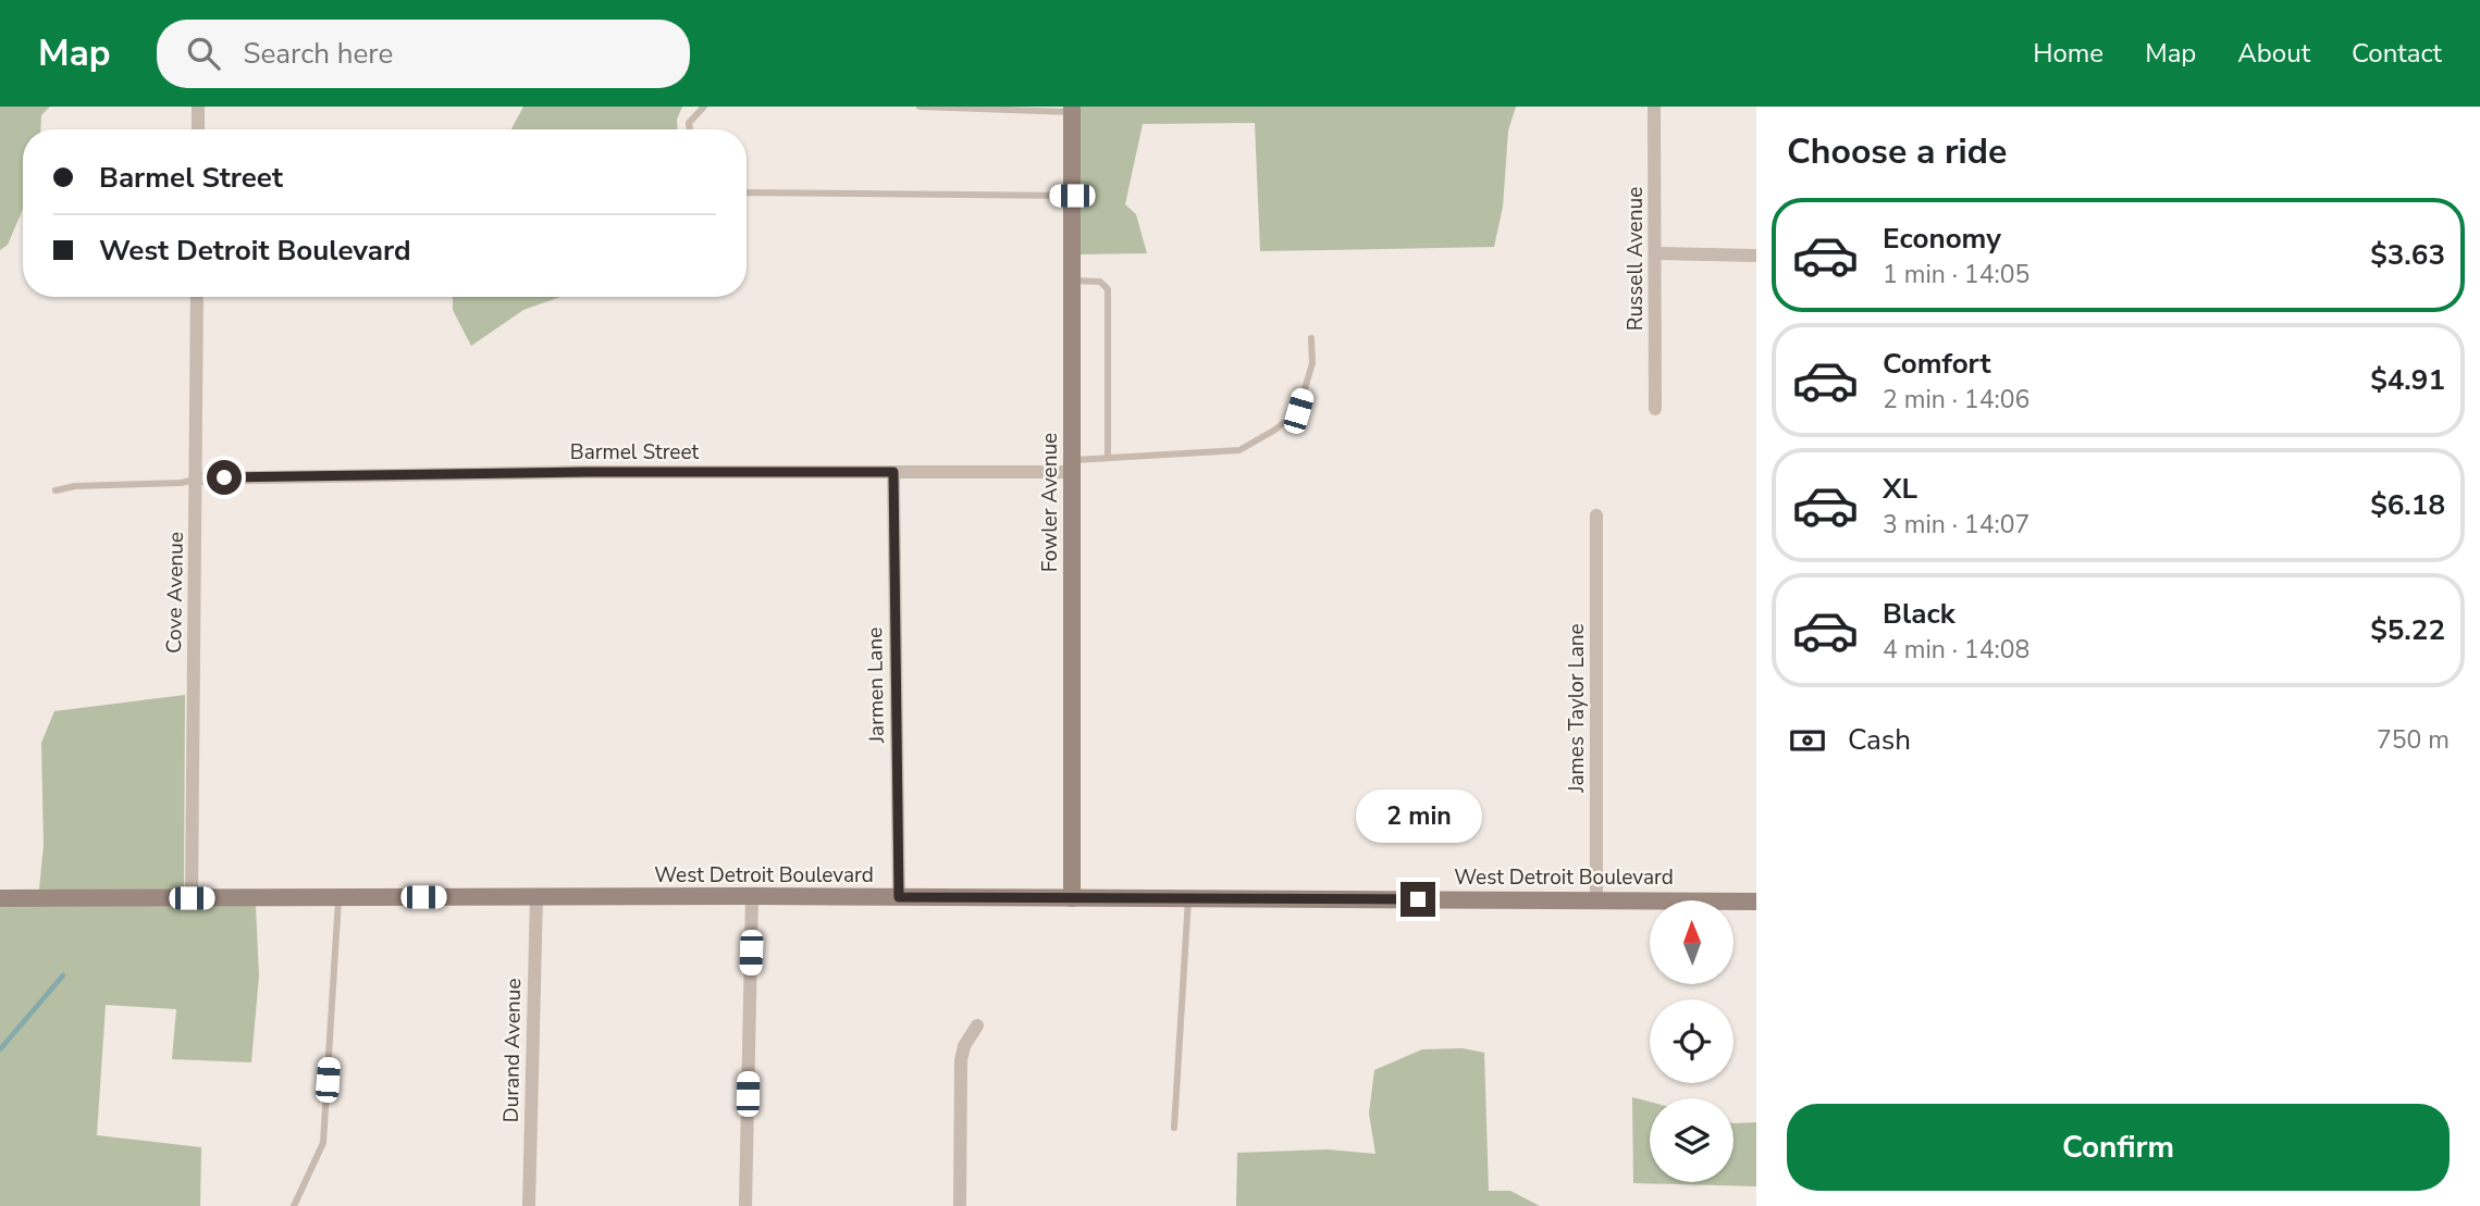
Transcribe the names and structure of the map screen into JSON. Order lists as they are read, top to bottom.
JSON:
{
  "streets": {
    "street": [
      "Russell Avenue",
      "Barmel Street",
      "Fowler Avenue",
      "Cove Avenue",
      "Jarmen Lane",
      "James Taylor Lane",
      "West Detroit Boulevard",
      "Durand Avenue"
    ]
  },
  "crossings": [
    ["Barmel Street", "Fowler Avenue"],
    ["Barmel Street", "Cove Avenue"],
    ["Barmel Street", "Jarmen Lane"],
    ["Fowler Avenue", "West Detroit Boulevard"],
    ["Cove Avenue", "West Detroit Boulevard"],
    ["Jarmen Lane", "West Detroit Boulevard"],
    ["James Taylor Lane", "West Detroit Boulevard"],
    ["West Detroit Boulevard", "Durand Avenue"]
  ],
  "north": "top",
  "page": {
    "header": "Map",
    "search": "Search here",
    "nav": [
      "Home",
      "Map",
      "About",
      "Contact"
    ],
    "heading": "Choose a ride",
    "banner": ["Barmel Street", "West Detroit Boulevard"],
    "list": [
      {
        "name": "Economy",
        "note": "1 min · 14:05",
        "value": "$3.63"
      },
      {
        "name": "Comfort",
        "note": "2 min · 14:06",
        "value": "$4.91"
      },
      {
        "name": "XL",
        "note": "3 min · 14:07",
        "value": "$6.18"
      },
      {
        "name": "Black",
        "note": "4 min · 14:08",
        "value": "$5.22"
      }
    ],
    "pay": ["Cash", "750 m"],
    "bubble": "2 min",
    "buttons": "Confirm"
  }
}
